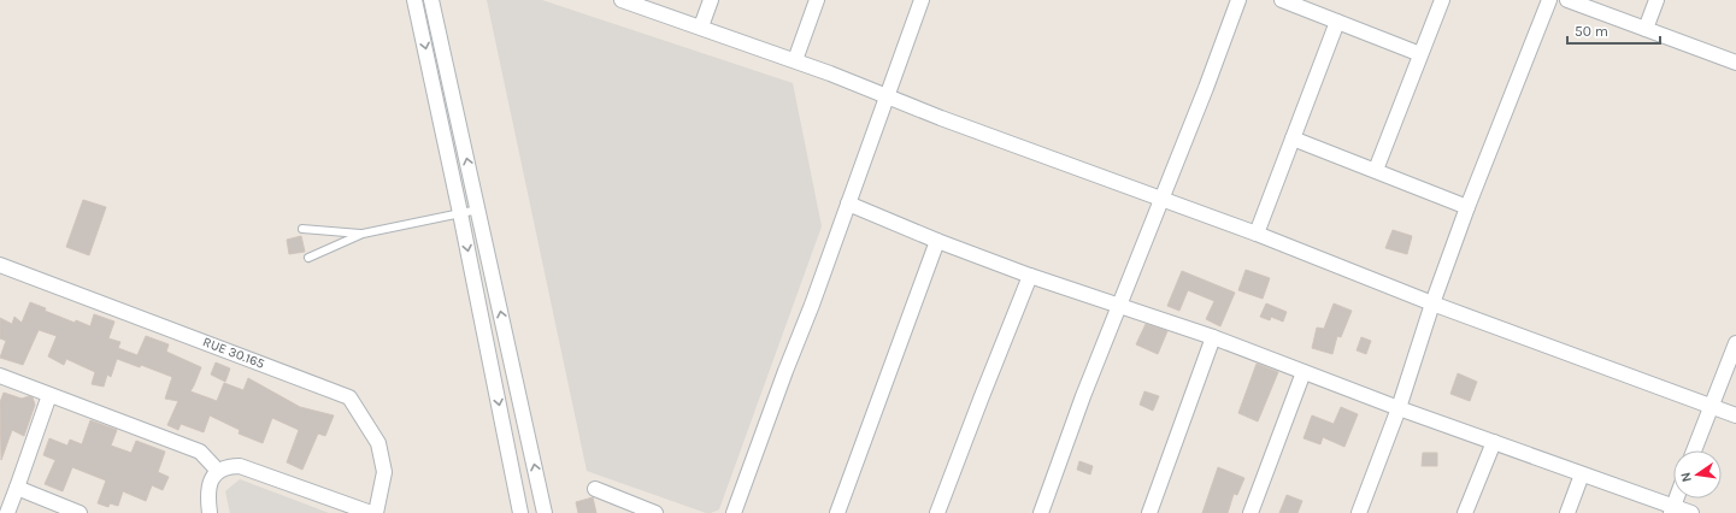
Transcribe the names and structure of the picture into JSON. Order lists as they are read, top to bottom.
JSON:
{
  "streets": {
    "street": ["RUE 30.165"]
  },
  "scale_bar": "50 m",
  "north": "left"
}
